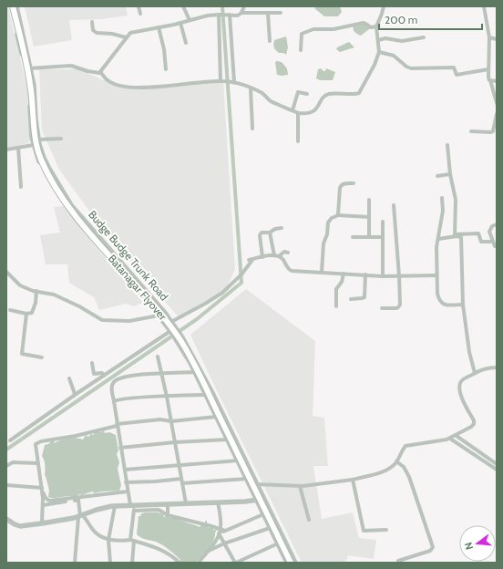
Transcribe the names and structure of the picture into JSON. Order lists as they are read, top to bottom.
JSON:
{
  "streets": {
    "main road": ["Batanagar Flyover"],
    "street": ["Budge Budge Trunk Road"]
  },
  "crossings": [
    ["Budge Budge Trunk Road", "Batanagar Flyover"]
  ],
  "scale_bar": "200 m",
  "north": "left"
}
